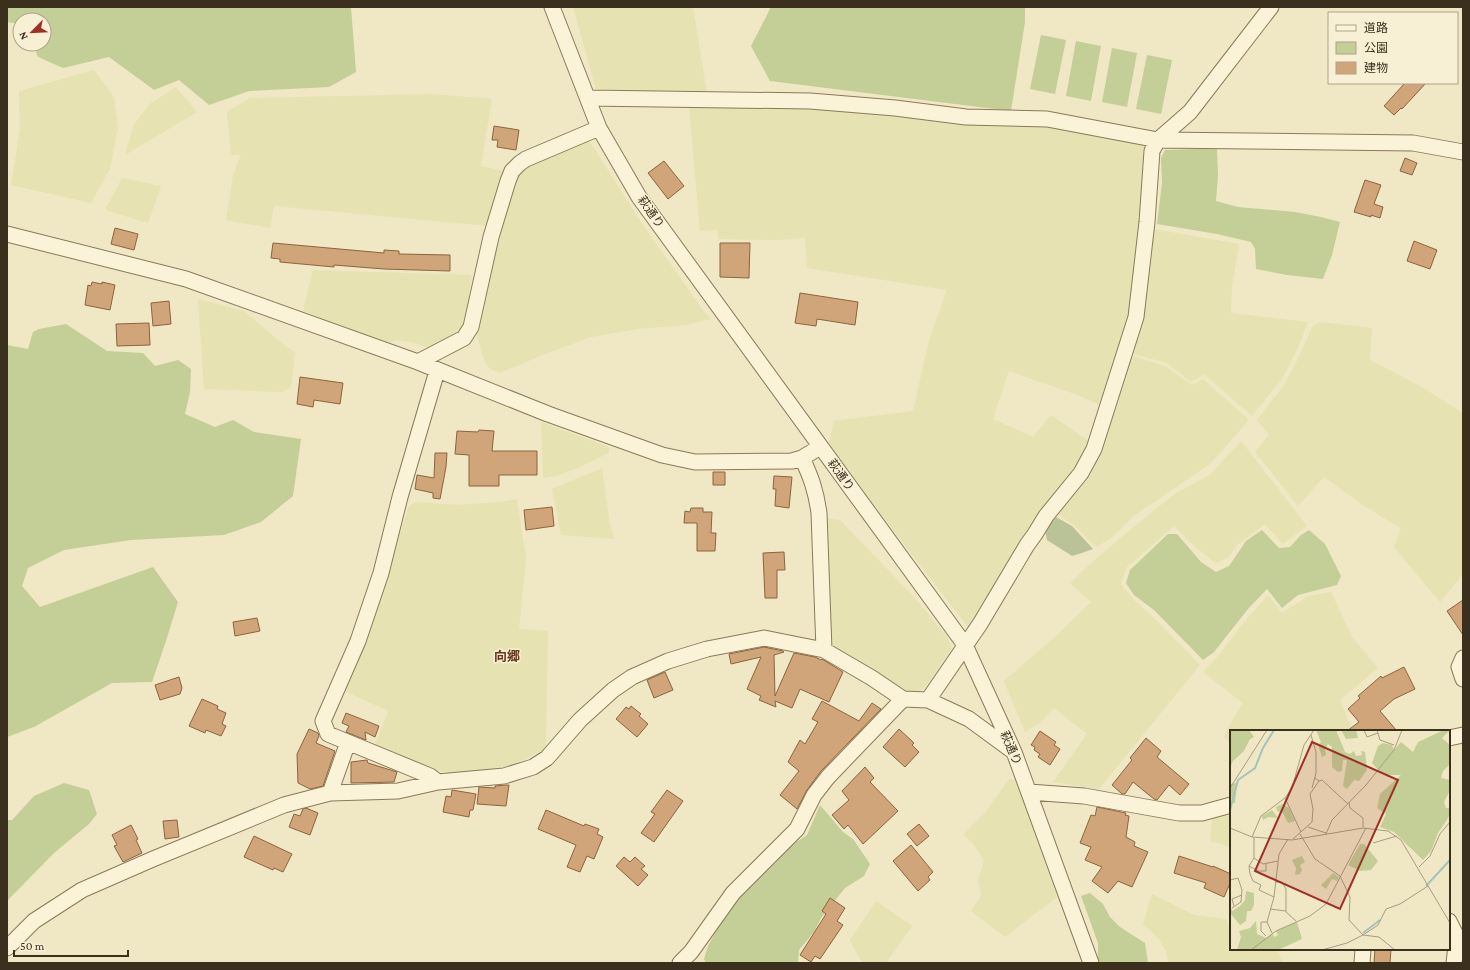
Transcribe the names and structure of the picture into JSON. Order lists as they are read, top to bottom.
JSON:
{
  "streets": {
    "street": ["萩通り"]
  },
  "districts": ["向郷"],
  "legend": ["道路", "公園", "建物"],
  "scale_bar": "50 m",
  "north": "bottom left"
}
